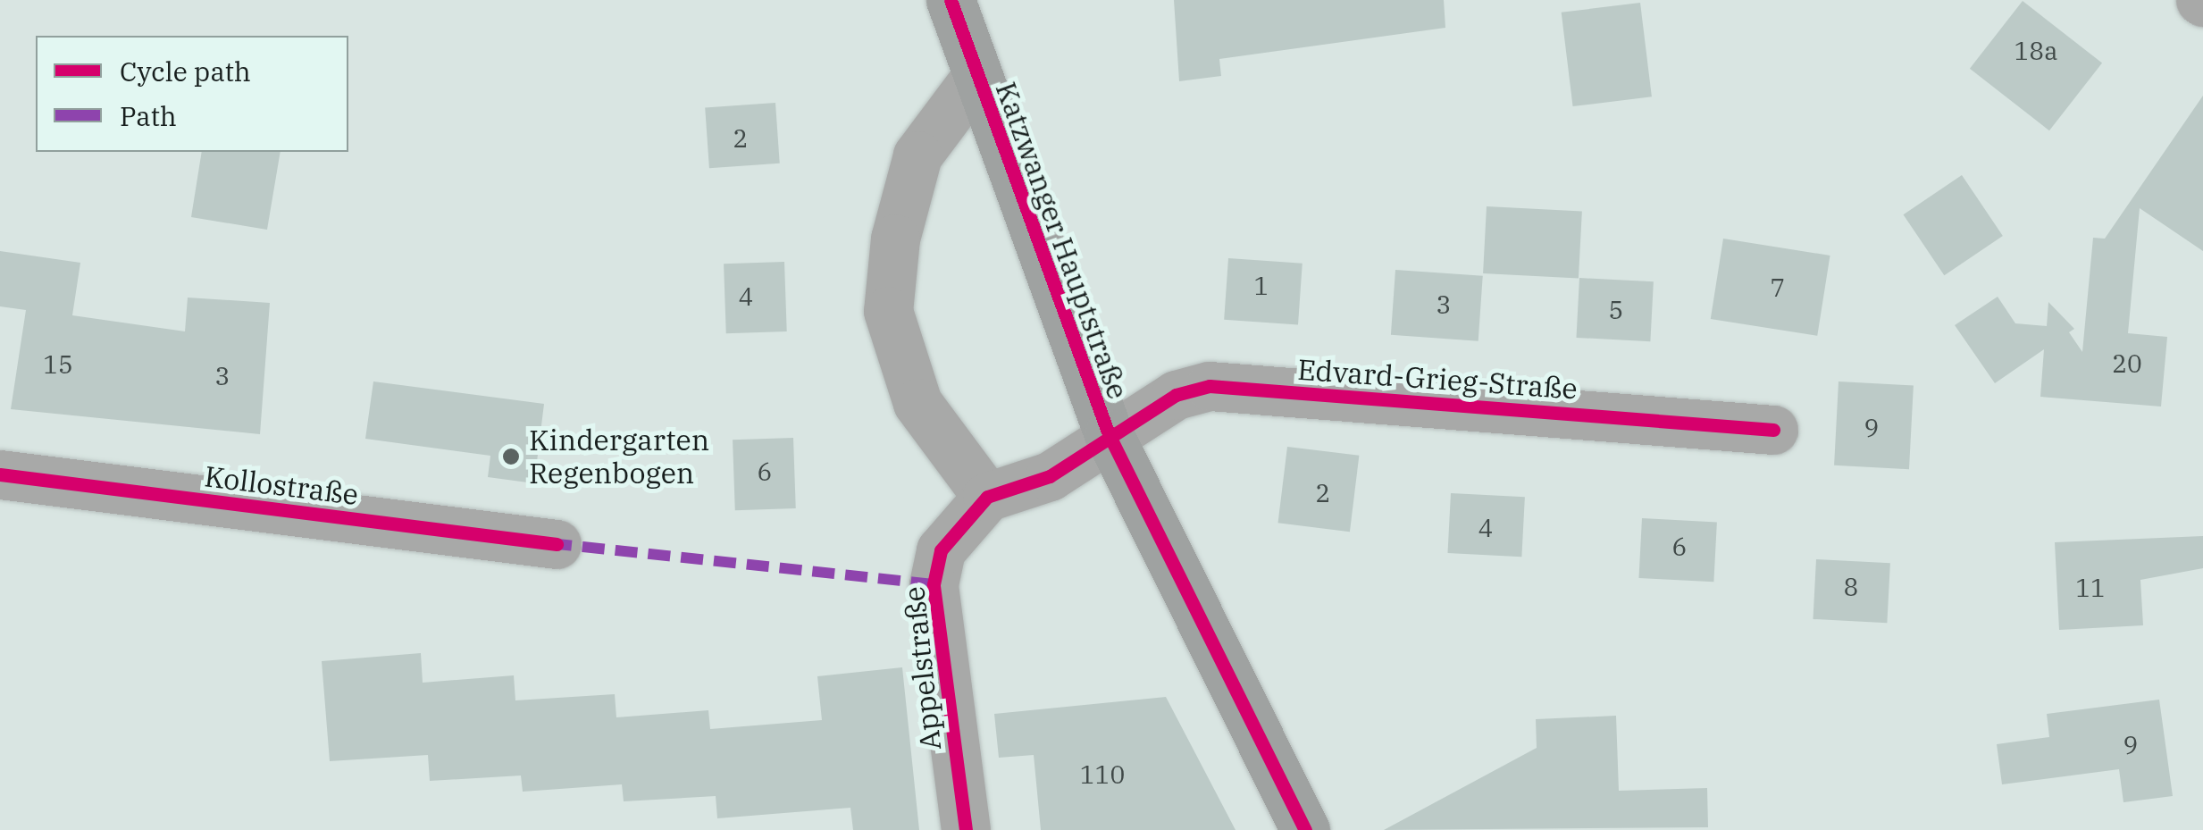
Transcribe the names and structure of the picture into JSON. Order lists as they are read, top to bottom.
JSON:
{
  "streets": {
    "main road": ["Katzwanger Hauptstraße"],
    "street": ["Edvard-Grieg-Straße", "Kollostraße", "Appelstraße"]
  },
  "crossings": [
    ["Katzwanger Hauptstraße", "Edvard-Grieg-Straße"]
  ],
  "places": ["Kindergarten Regenbogen"],
  "house_numbers": [
    "18a",
    "2",
    "1",
    "7",
    "4",
    "3",
    "5",
    "20",
    "15",
    "3",
    "9",
    "6",
    "2",
    "4",
    "6",
    "8",
    "11",
    "9",
    "110"
  ],
  "legend": ["Cycle path", "Path"]
}
